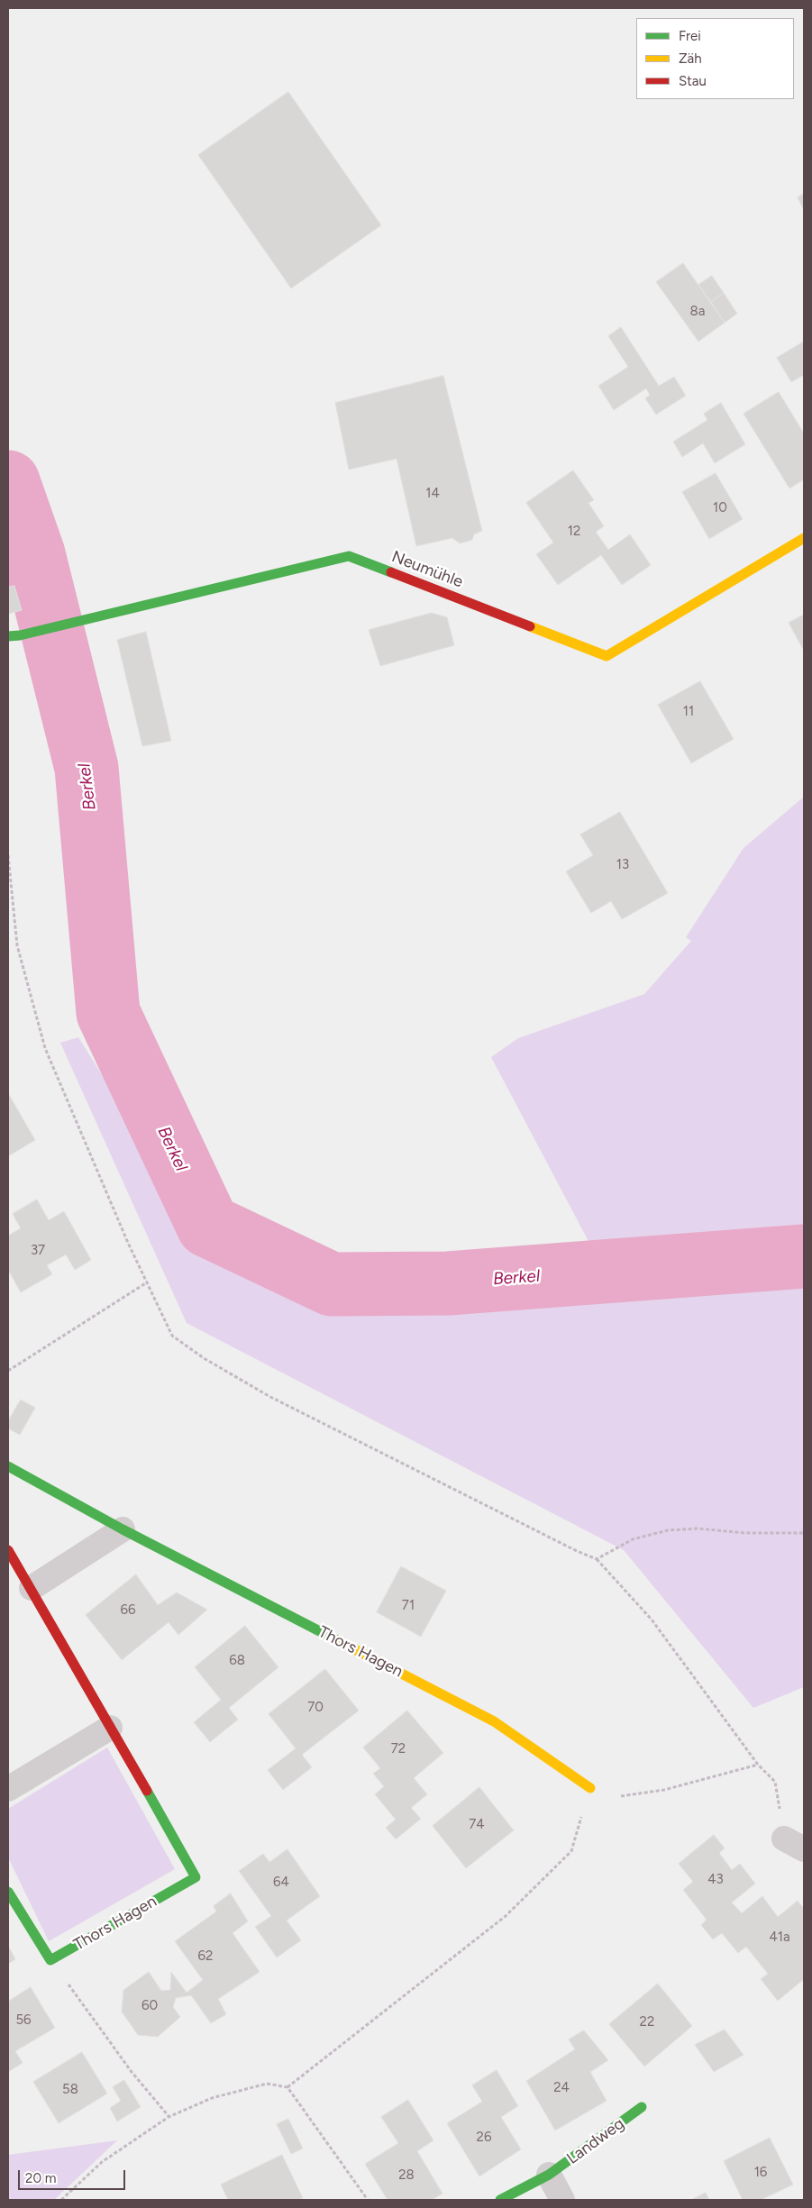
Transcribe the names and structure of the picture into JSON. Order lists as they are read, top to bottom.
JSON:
{
  "streets": {
    "street": ["Neumühle", "Thors Hagen", "Landweg"]
  },
  "water": ["Berkel"],
  "house_numbers": [
    "8a",
    "14",
    "10",
    "12",
    "11",
    "13",
    "37",
    "71",
    "66",
    "68",
    "70",
    "72",
    "74",
    "43",
    "64",
    "41a",
    "62",
    "60",
    "56",
    "22",
    "24",
    "58",
    "26",
    "16",
    "28"
  ],
  "legend": ["Frei", "Zäh", "Stau"],
  "scale_bar": "20 m"
}
